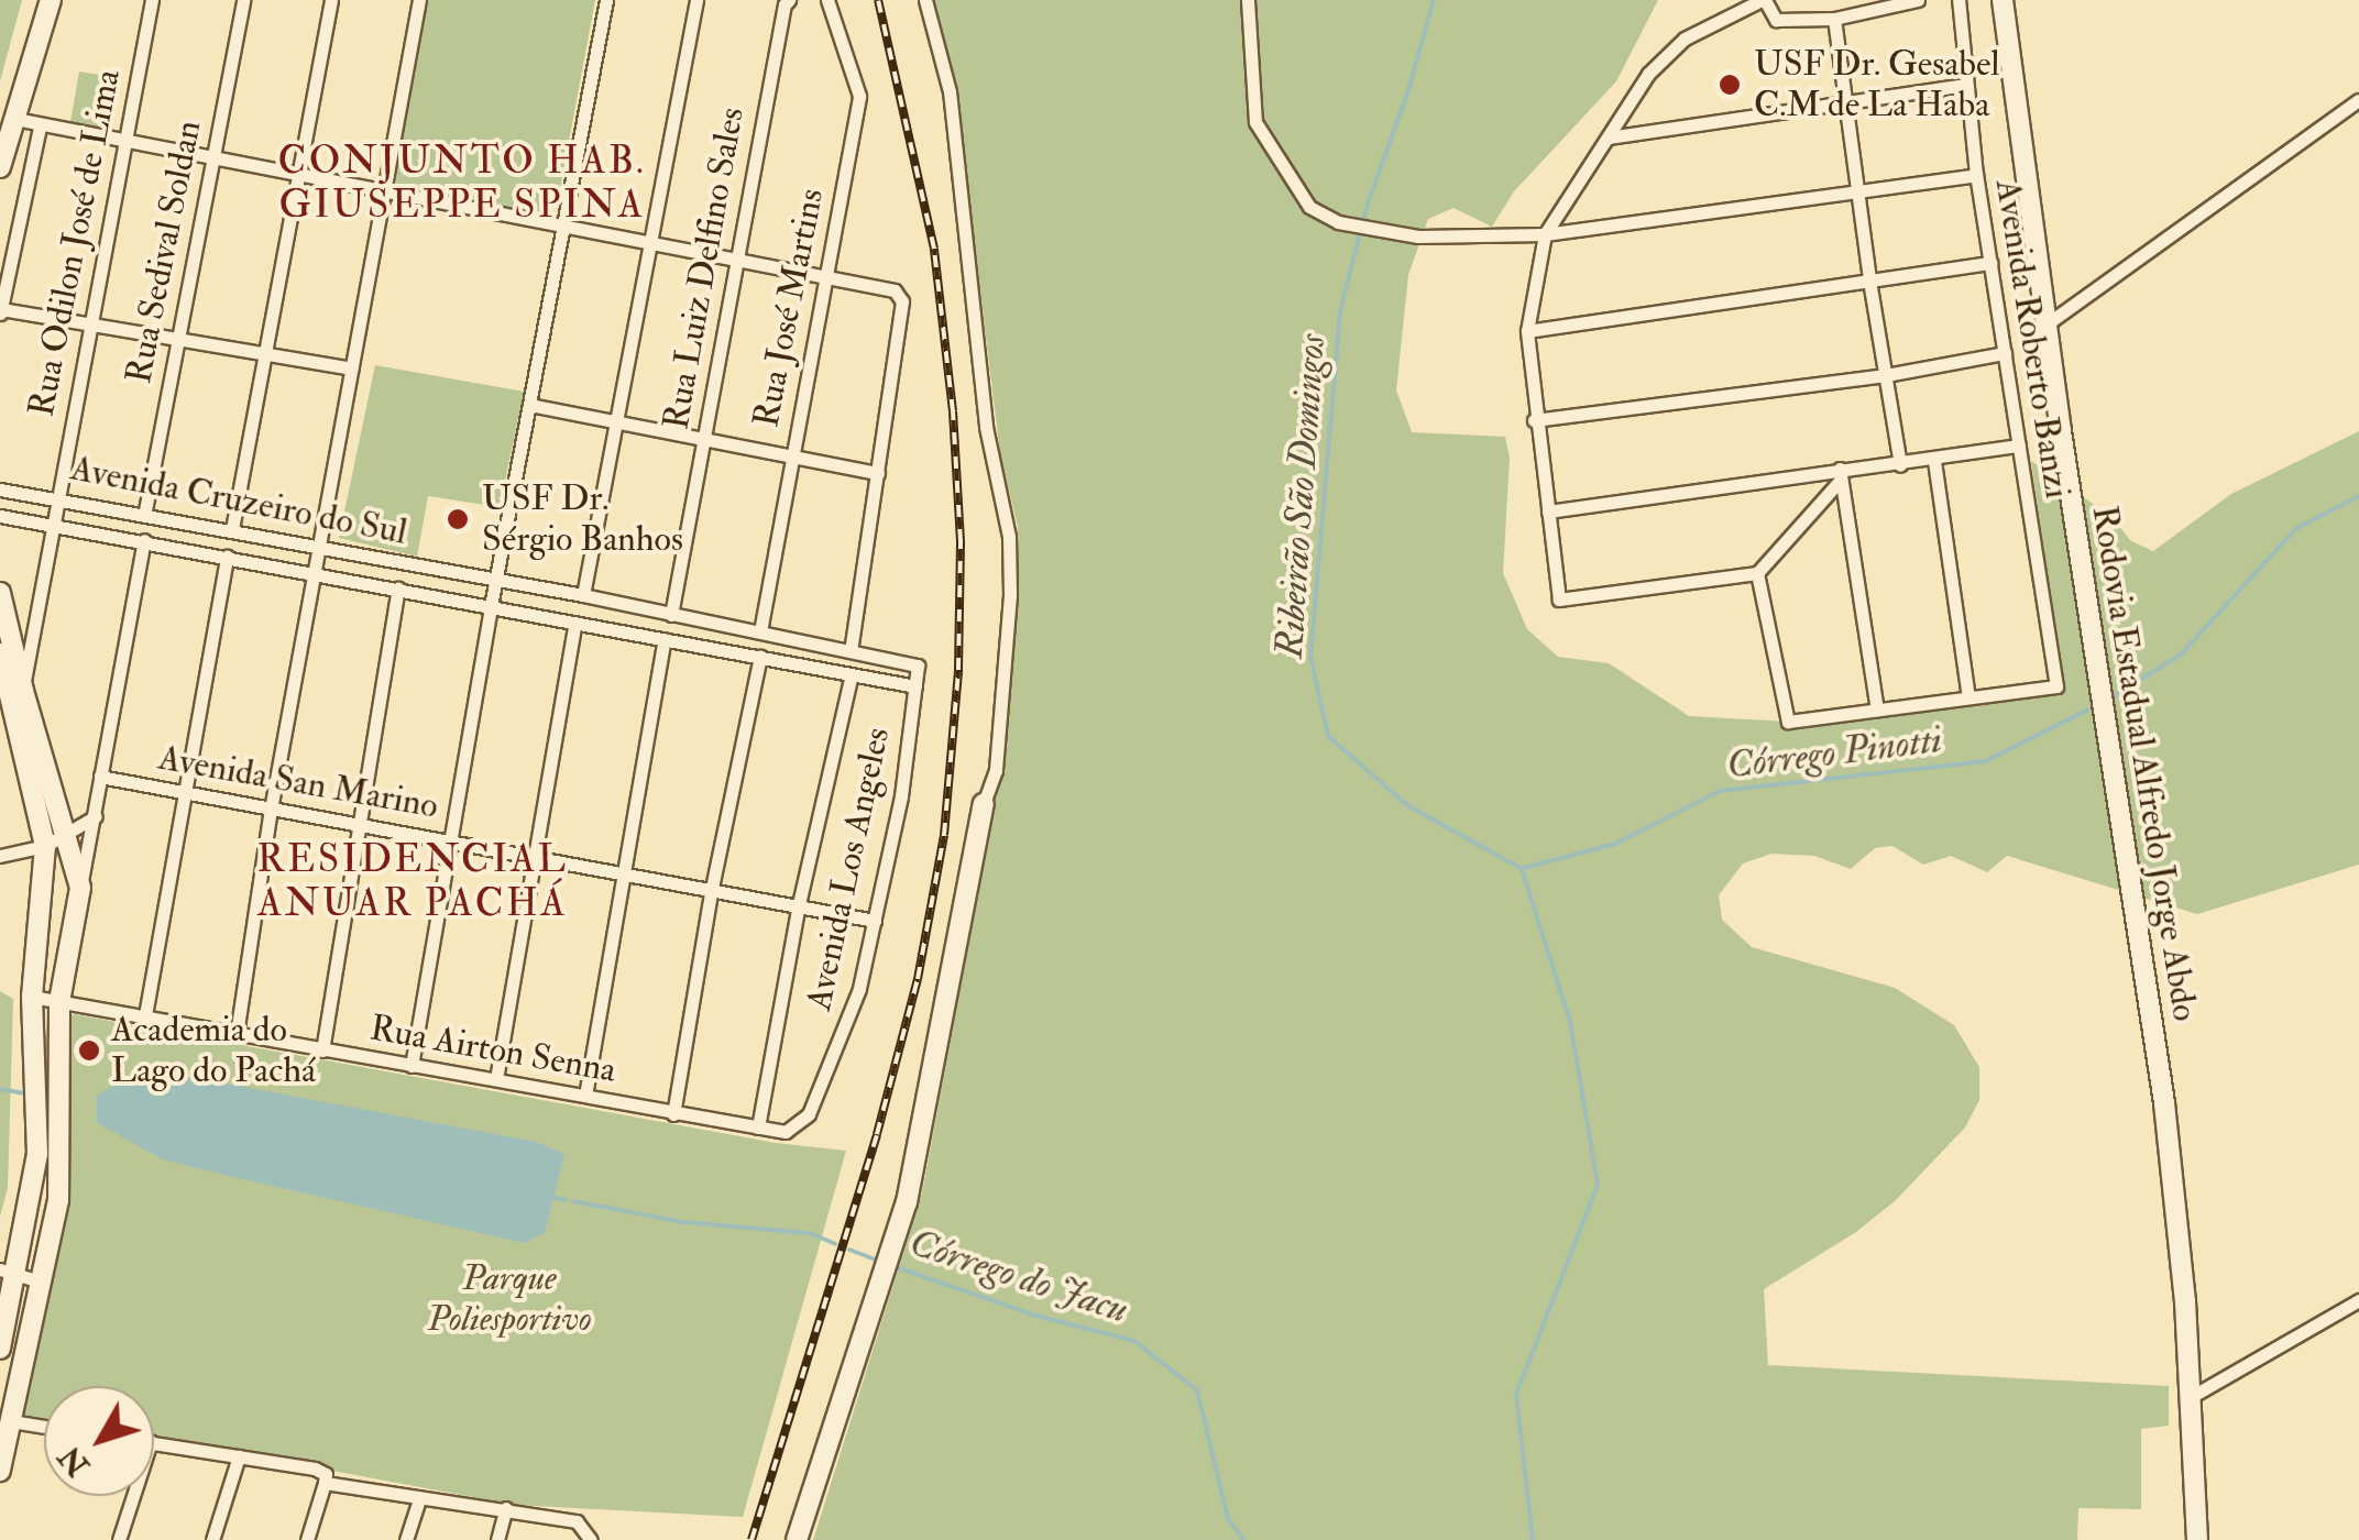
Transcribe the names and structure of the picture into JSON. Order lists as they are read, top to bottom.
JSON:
{
  "streets": {
    "street": [
      "Rua Odilon José de Lima",
      "Rua Sedival Soldan",
      "Rua Luiz Delfino Sales",
      "Rua José Martins",
      "Avenida Roberto Banzi",
      "Avenida Cruzeiro do Sul",
      "Rodovia Estadual Alfredo Jorge Abdo",
      "Avenida San Marino",
      "Avenida Los Angeles",
      "Rua Airton Senna"
    ]
  },
  "crossings": [
    ["Rua Odilon José de Lima", "Avenida Cruzeiro do Sul"],
    ["Rua Sedival Soldan", "Avenida Cruzeiro do Sul"],
    ["Rua Luiz Delfino Sales", "Avenida Cruzeiro do Sul"],
    ["Rua José Martins", "Avenida Cruzeiro do Sul"],
    ["Avenida Cruzeiro do Sul", "Avenida Los Angeles"],
    ["Avenida San Marino", "Avenida Los Angeles"],
    ["Avenida Los Angeles", "Rua Airton Senna"]
  ],
  "districts": ["CONJUNTO HAB. GIUSEPPE SPINA", "RESIDENCIAL ANUAR PACHÁ"],
  "water": ["Ribeirão São Domingos", "Córrego Pinotti", "Córrego do Jacu"],
  "parks": ["Parque Poliesportivo"],
  "places": ["USF Dr. Gesabel C.M de La Haba", "USF Dr. Sérgio Banhos", "Academia do Lago do Pachá"],
  "north": "bottom left"
}
